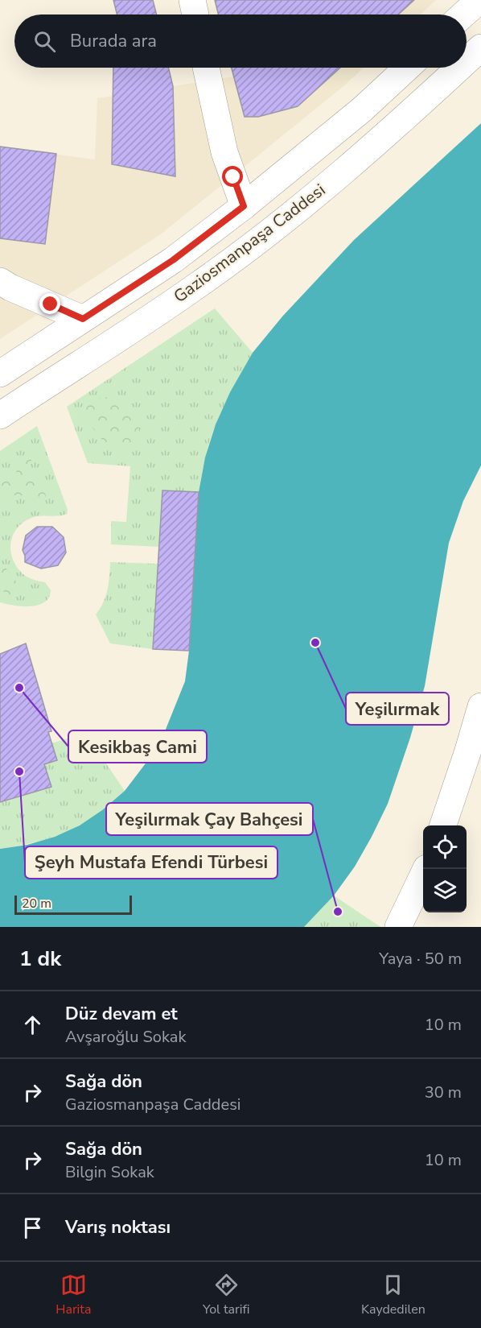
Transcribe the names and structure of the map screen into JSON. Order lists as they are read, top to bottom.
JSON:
{
  "streets": {
    "main road": ["Gaziosmanpaşa Caddesi"]
  },
  "places": [
    "Yeşilırmak",
    "Kesikbaş Cami",
    "Şeyh Mustafa Efendi Türbesi",
    "Yeşilırmak Çay Bahçesi"
  ],
  "scale_bar": "20 m",
  "page": {
    "search": "Burada ara",
    "scale": "20 m",
    "heading": ["1 dk", "Yaya · 50 m"],
    "list": [
      ["Düz devam et", "Avşaroğlu Sokak", "10 m"],
      ["Sağa dön", "Gaziosmanpaşa Caddesi", "30 m"],
      ["Sağa dön", "Bilgin Sokak", "10 m"],
      "Varış noktası"
    ],
    "nav": ["Harita", "Yol tarifi", "Kaydedilen"]
  }
}
